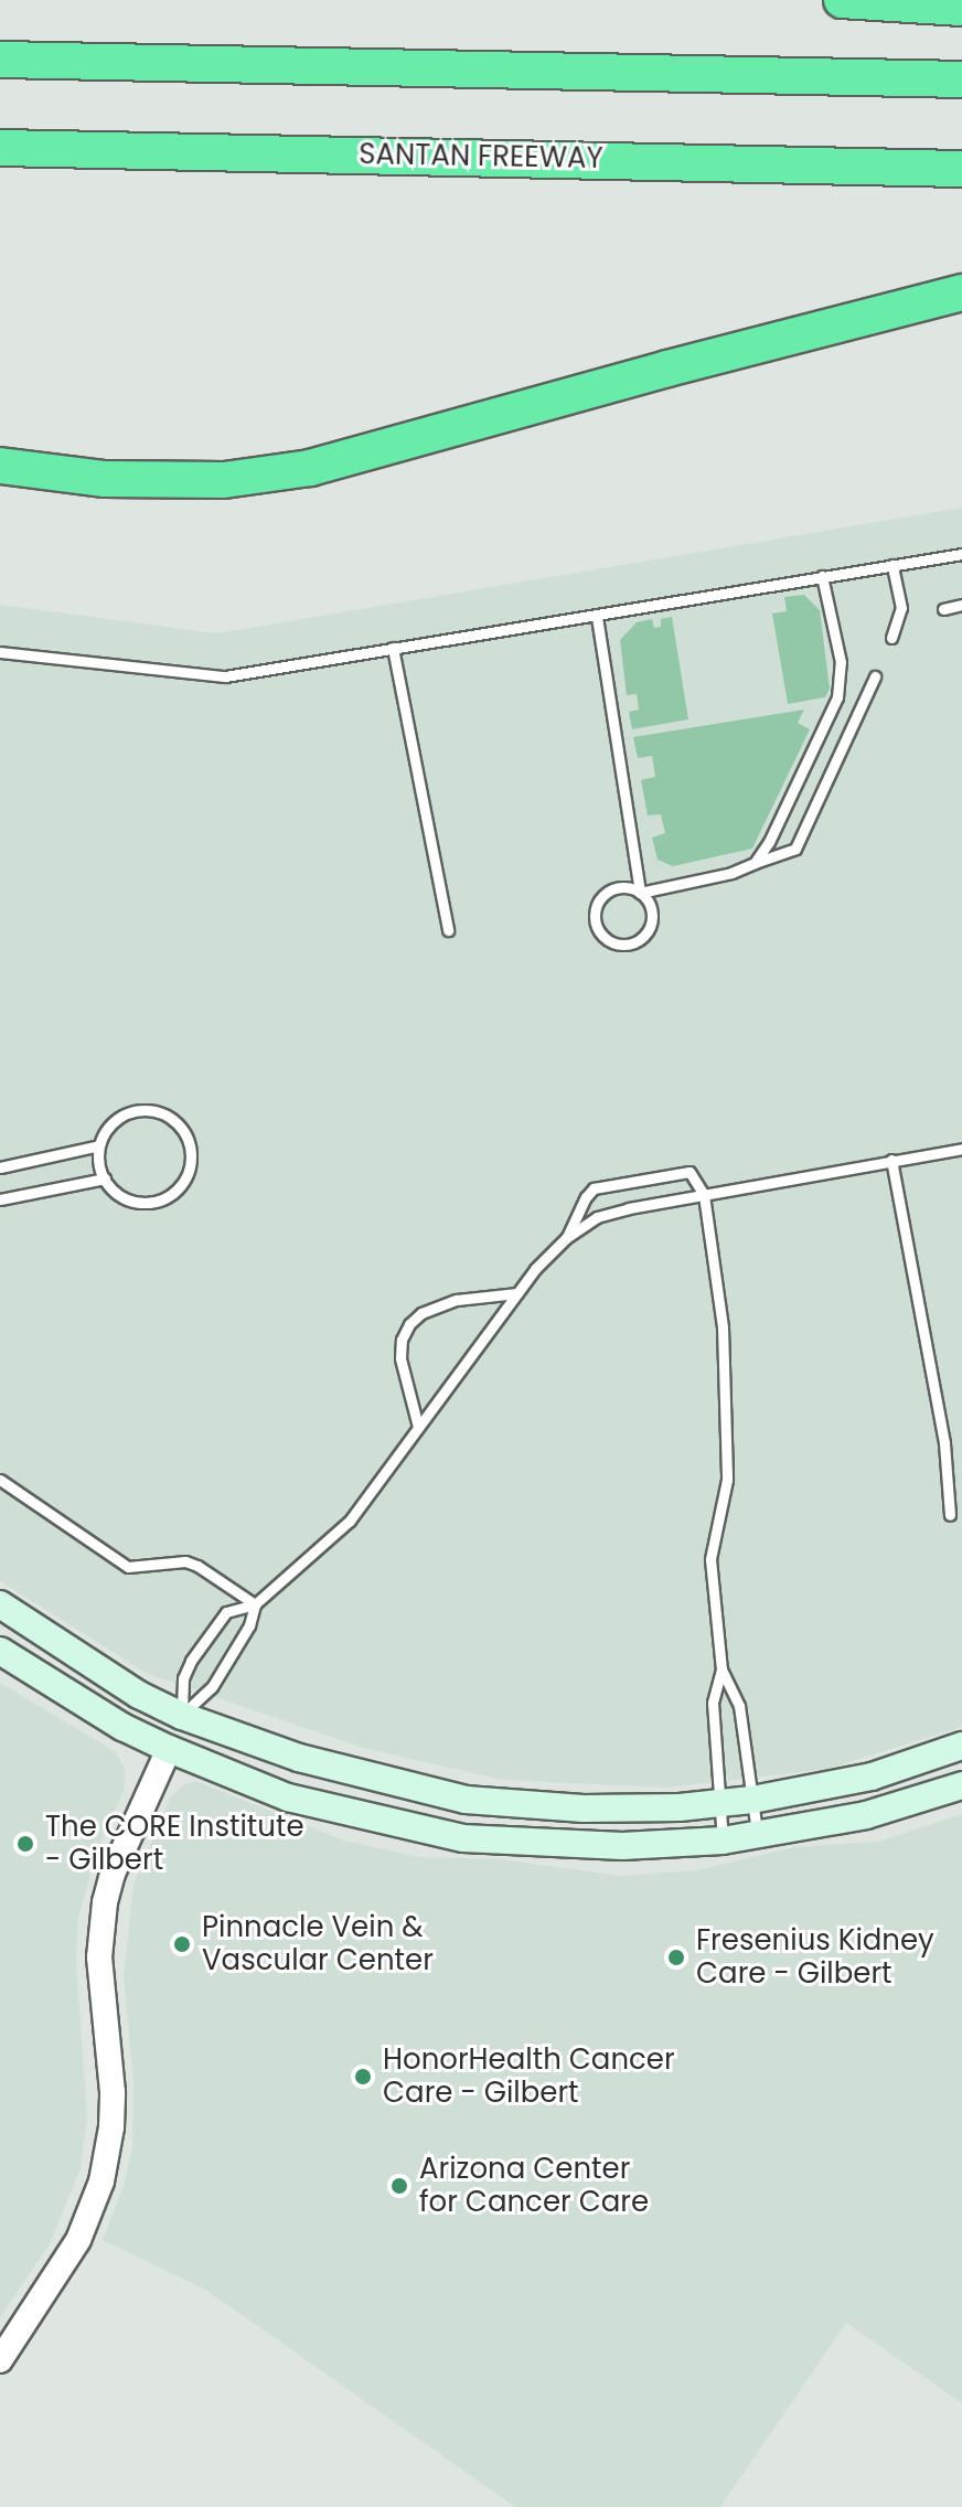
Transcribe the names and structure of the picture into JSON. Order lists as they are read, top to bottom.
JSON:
{
  "streets": {
    "highway": ["SANTAN FREEWAY"]
  },
  "places": [
    "The CORE Institute - Gilbert",
    "Pinnacle Vein & Vascular Center",
    "Fresenius Kidney Care - Gilbert",
    "HonorHealth Cancer Care - Gilbert",
    "Arizona Center for Cancer Care"
  ]
}
